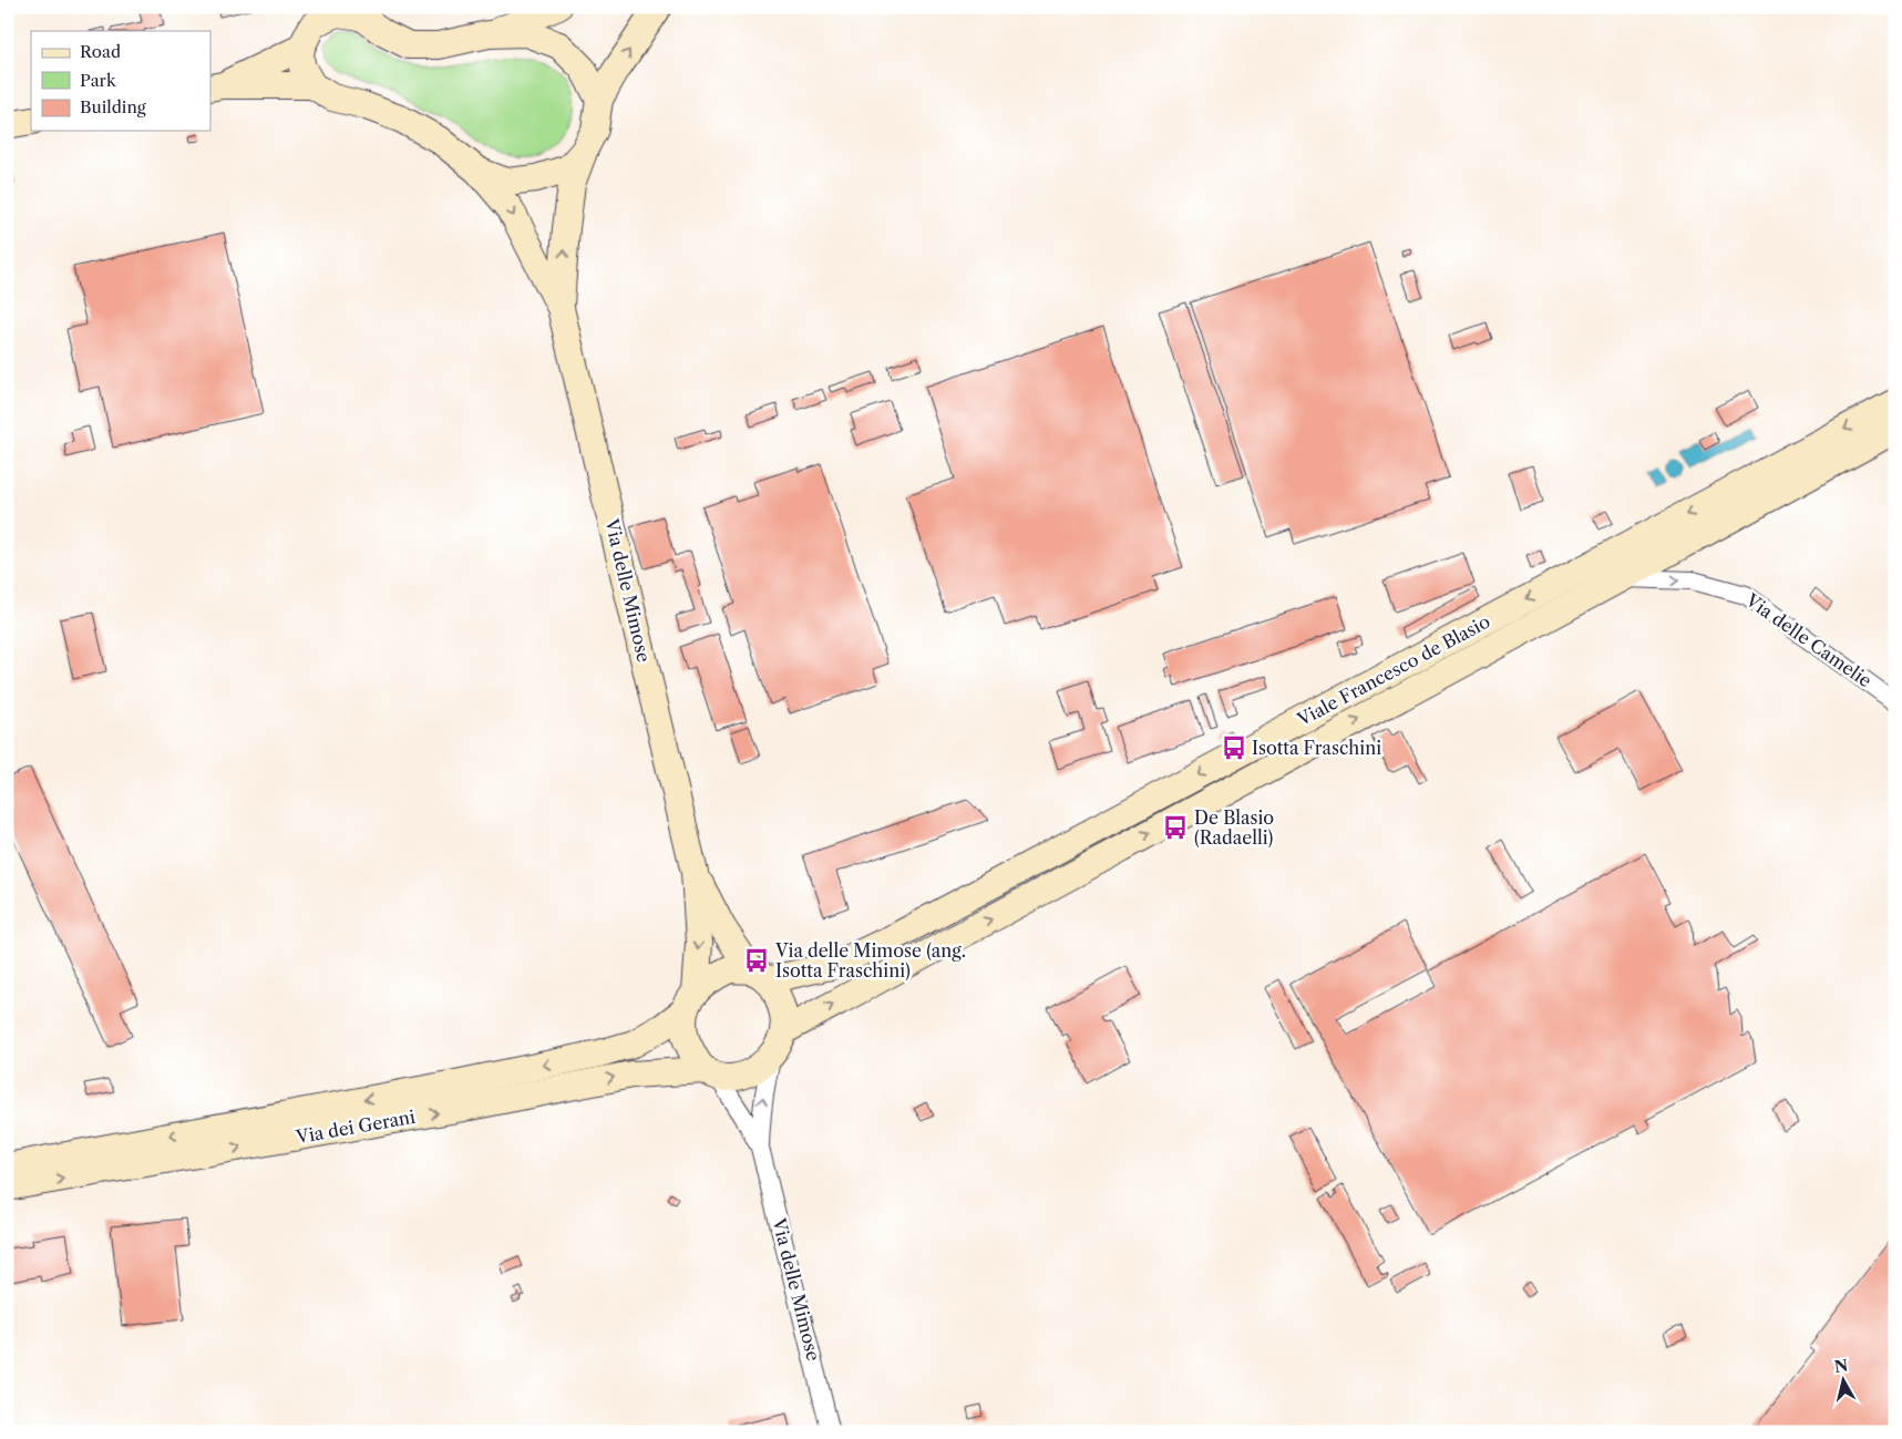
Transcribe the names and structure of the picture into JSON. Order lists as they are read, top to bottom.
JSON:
{
  "streets": {
    "street": [
      "Via delle Mimose",
      "Via delle Camelie",
      "Viale Francesco de Blasio",
      "Via dei Gerani"
    ]
  },
  "crossings": [
    ["Via delle Mimose", "Viale Francesco de Blasio"],
    ["Via delle Mimose", "Via dei Gerani"],
    ["Via delle Camelie", "Viale Francesco de Blasio"],
    ["Viale Francesco de Blasio", "Via dei Gerani"]
  ],
  "one_way": ["Via delle Camelie"],
  "places": {
    "bus stop": ["Isotta Fraschini", "De Blasio (Radaelli)", "Via delle Mimose (ang. Isotta Fraschini)"]
  },
  "legend": ["Road", "Park", "Building"],
  "north": "top"
}
